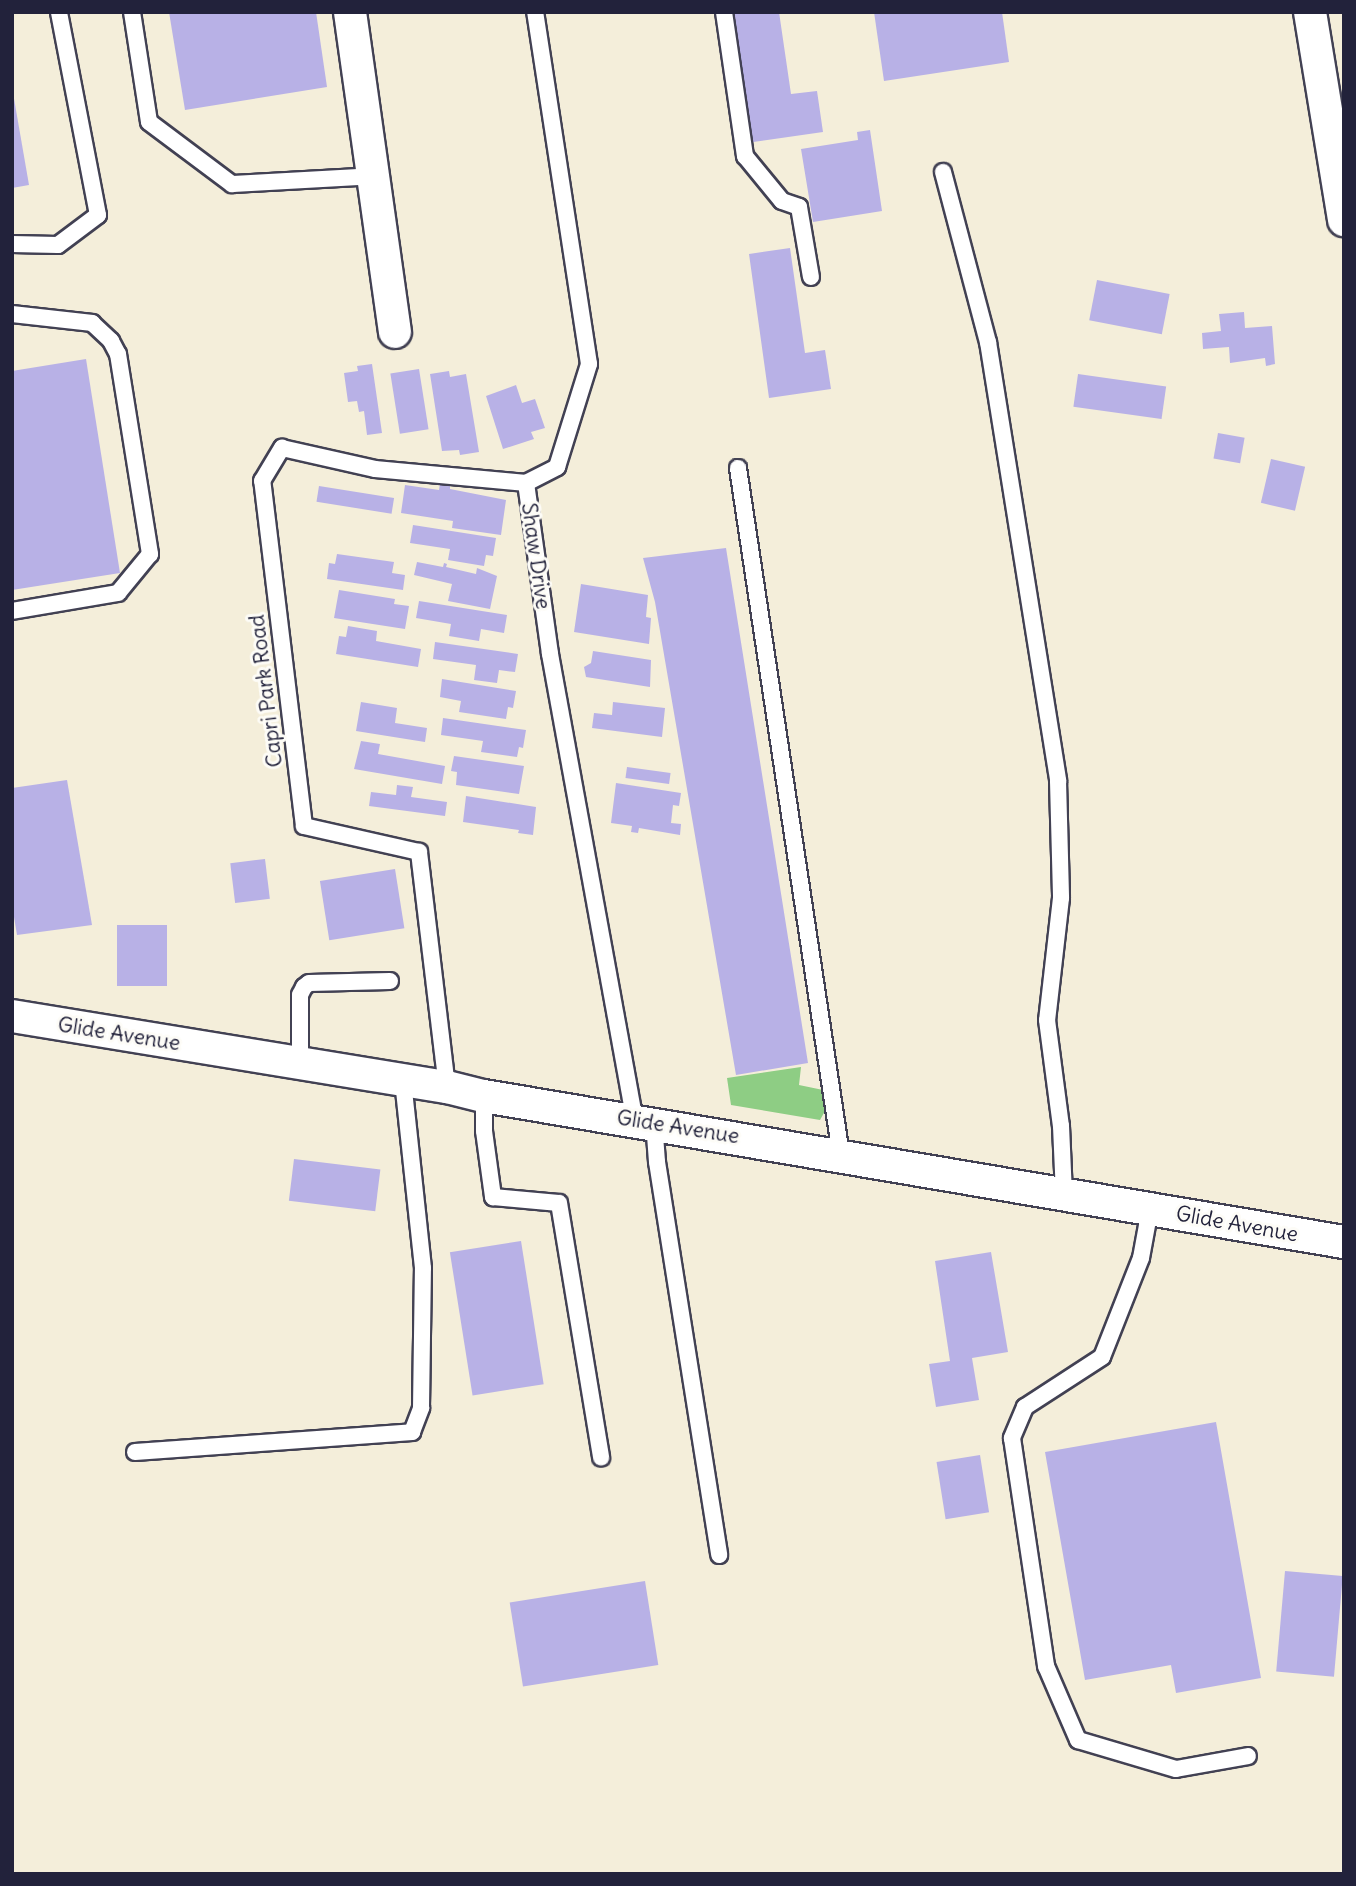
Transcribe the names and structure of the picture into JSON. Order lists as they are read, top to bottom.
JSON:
{
  "streets": {
    "street": ["Glide Avenue"],
    "lane": ["Shaw Drive", "Capri Park Road"]
  },
  "crossings": [
    ["Shaw Drive", "Capri Park Road"],
    ["Shaw Drive", "Glide Avenue"],
    ["Capri Park Road", "Glide Avenue"]
  ]
}
